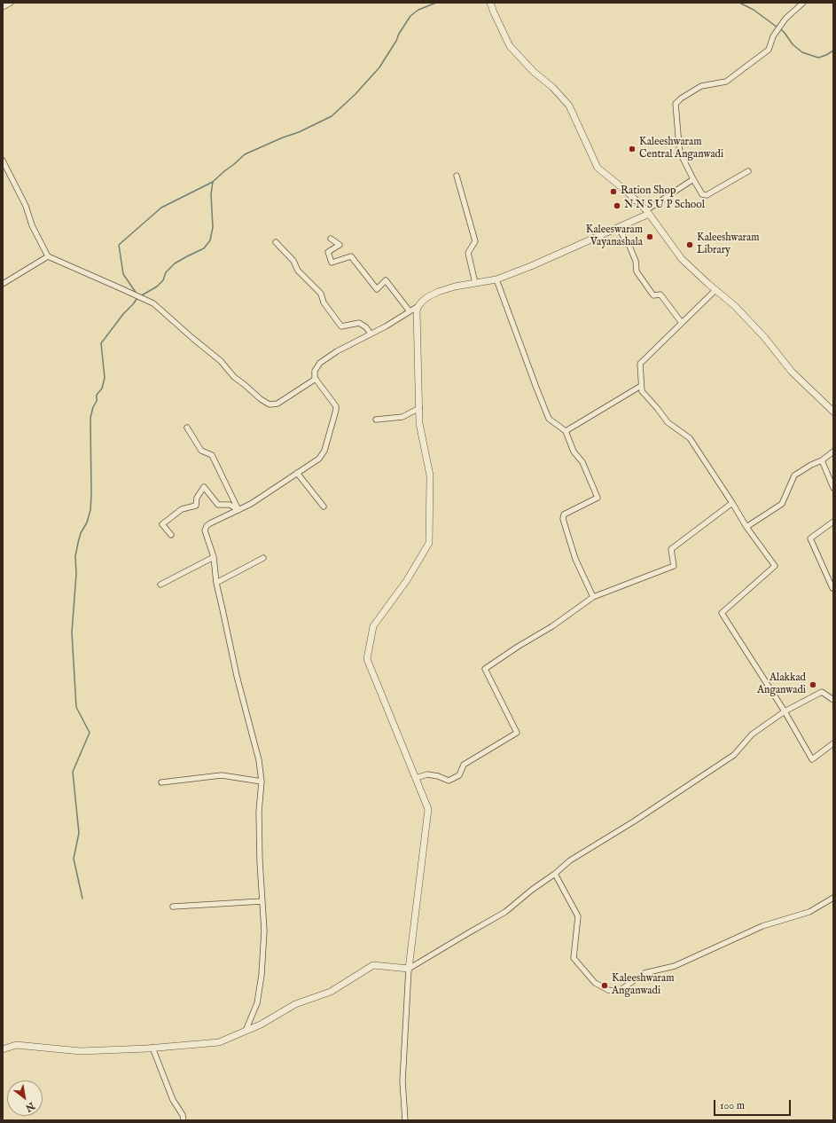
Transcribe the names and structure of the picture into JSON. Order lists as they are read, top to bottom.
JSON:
{
  "places": [
    "Kaleeshwaram Central Anganwadi",
    "Ration Shop",
    "N N S U P School",
    "Kaleeswaram Vayanashala",
    "Kaleeshwaram Library",
    "Alakkad Anganwadi",
    "Kaleeshwaram Anganwadi"
  ],
  "scale_bar": "100 m",
  "north": "bottom right"
}
